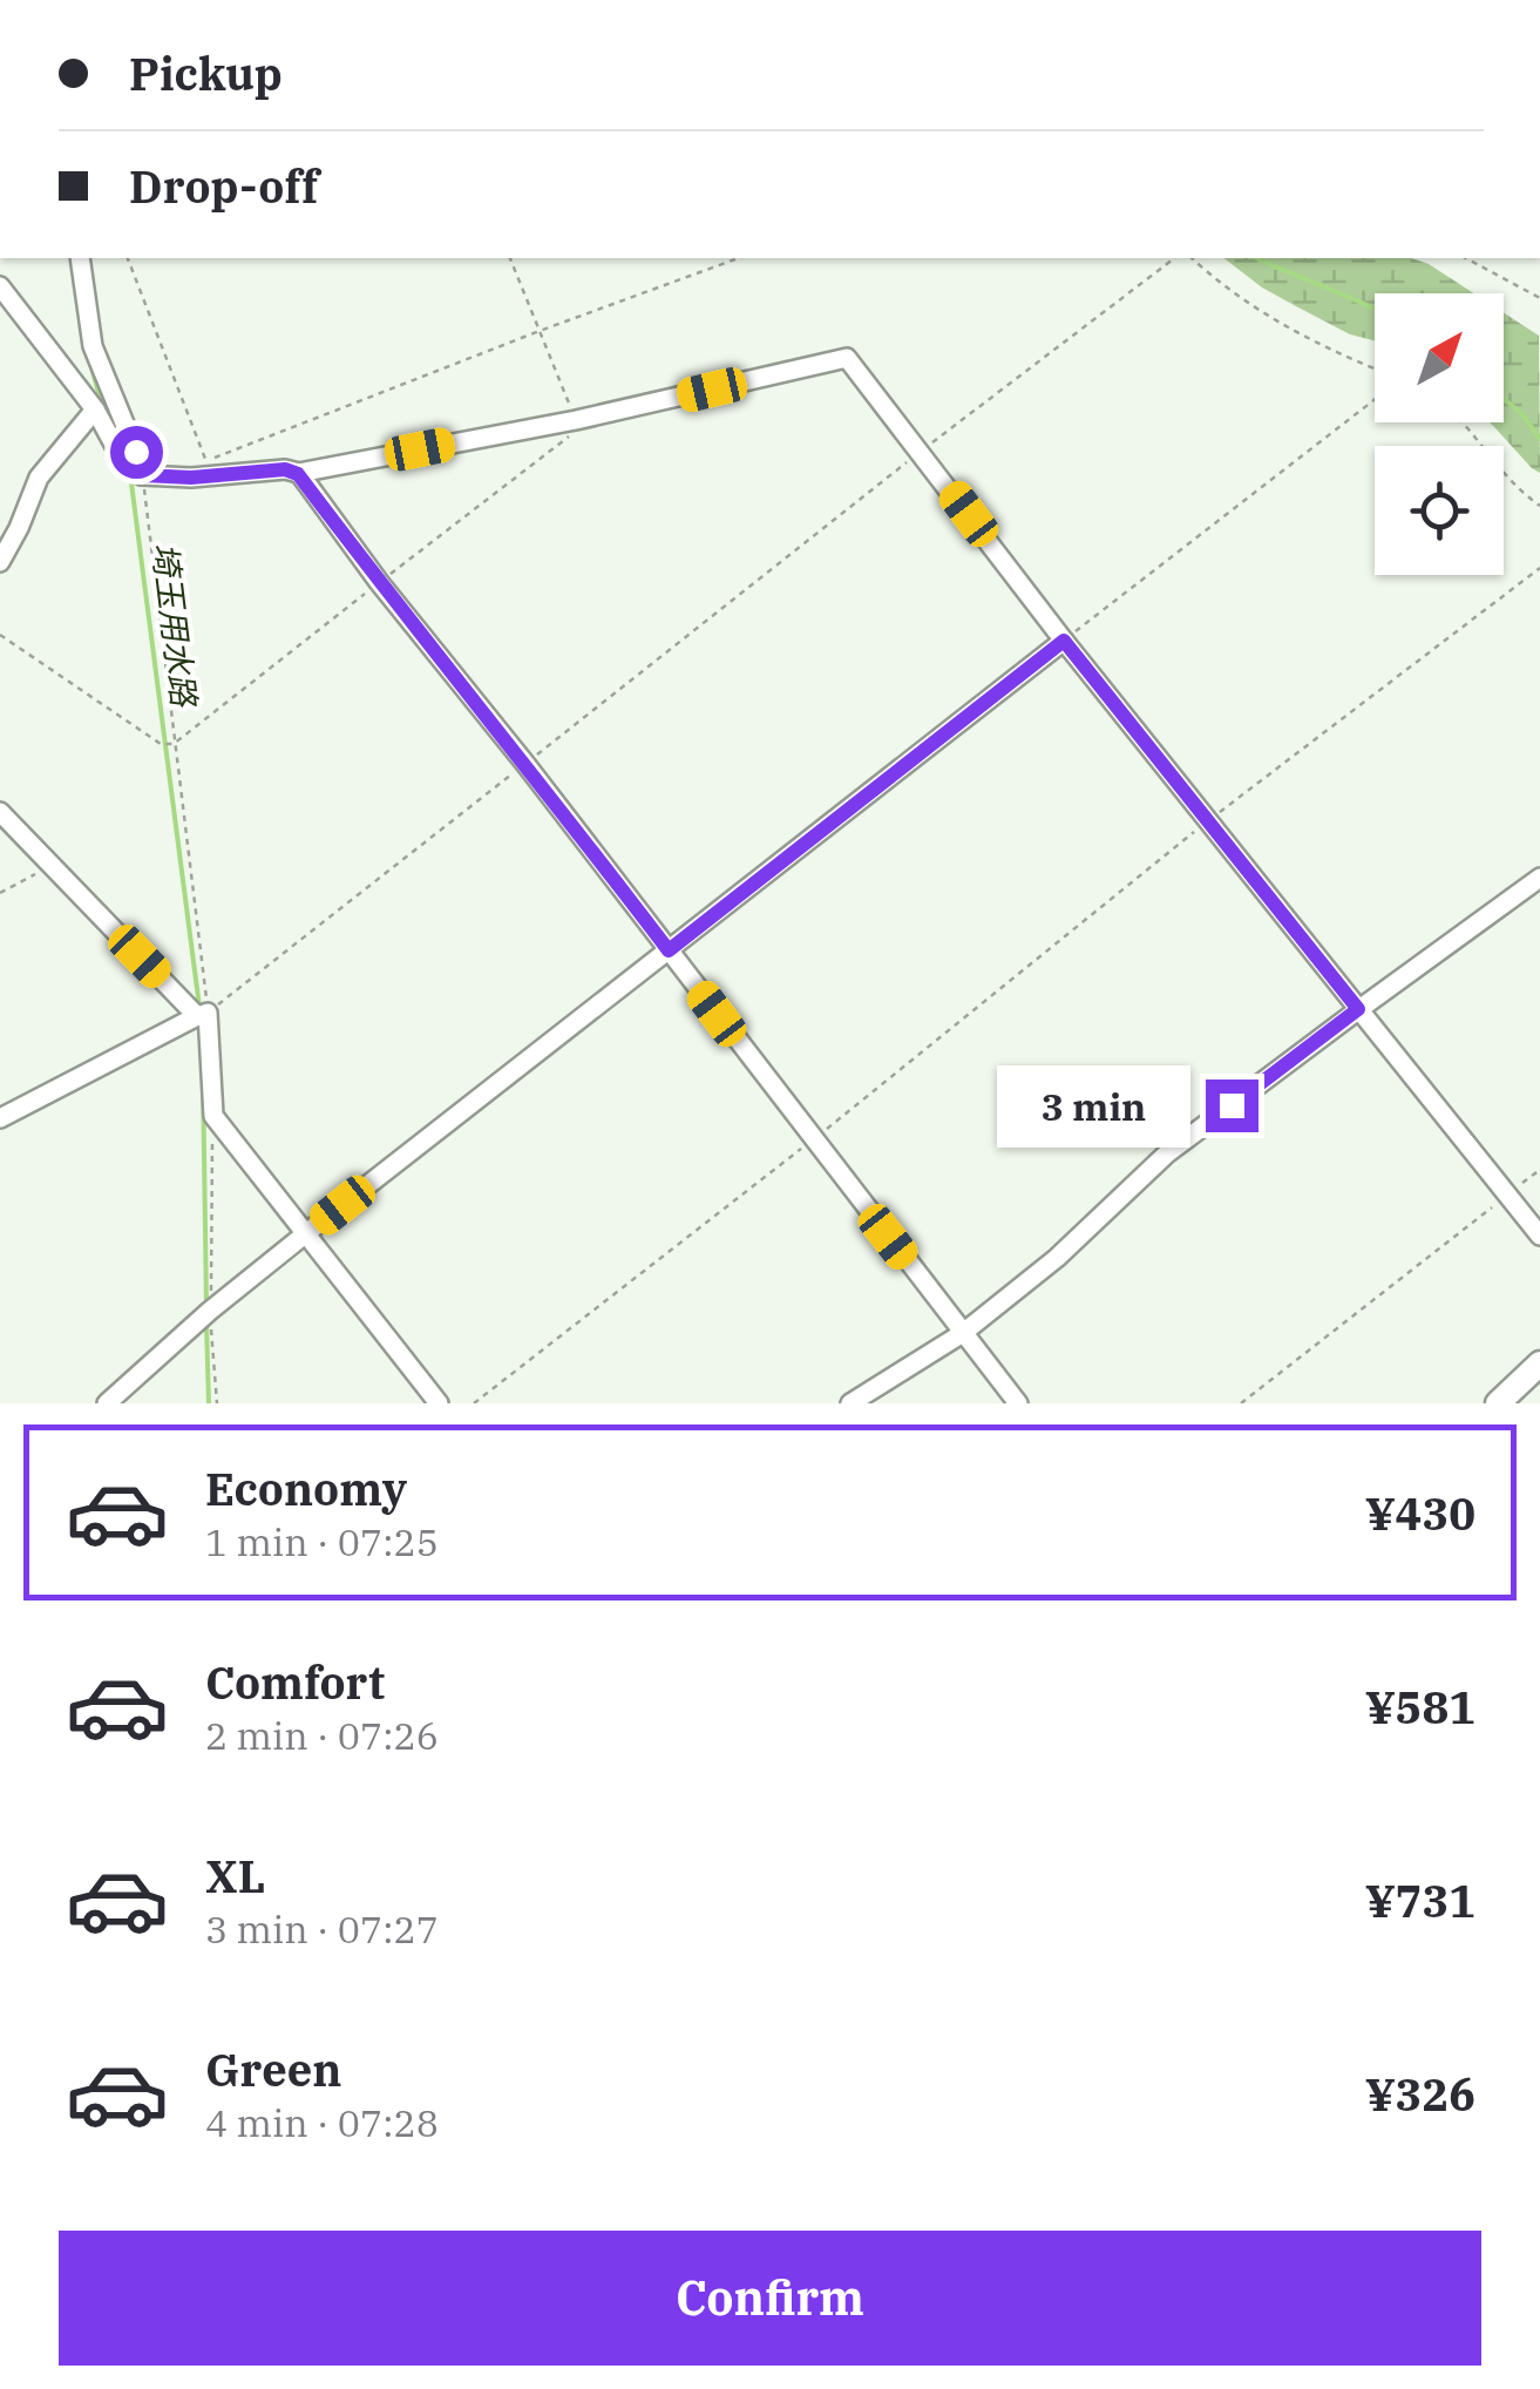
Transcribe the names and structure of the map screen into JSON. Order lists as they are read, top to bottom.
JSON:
{
  "water": ["埼玉用水路"],
  "north": "top right",
  "page": {
    "banner": ["Pickup", "Drop-off"],
    "bubble": "3 min",
    "list": [
      {
        "name": "Economy",
        "note": "1 min · 07:25",
        "value": "¥430"
      },
      {
        "name": "Comfort",
        "note": "2 min · 07:26",
        "value": "¥581"
      },
      {
        "name": "XL",
        "note": "3 min · 07:27",
        "value": "¥731"
      },
      {
        "name": "Green",
        "note": "4 min · 07:28",
        "value": "¥326"
      }
    ],
    "buttons": "Confirm"
  }
}
